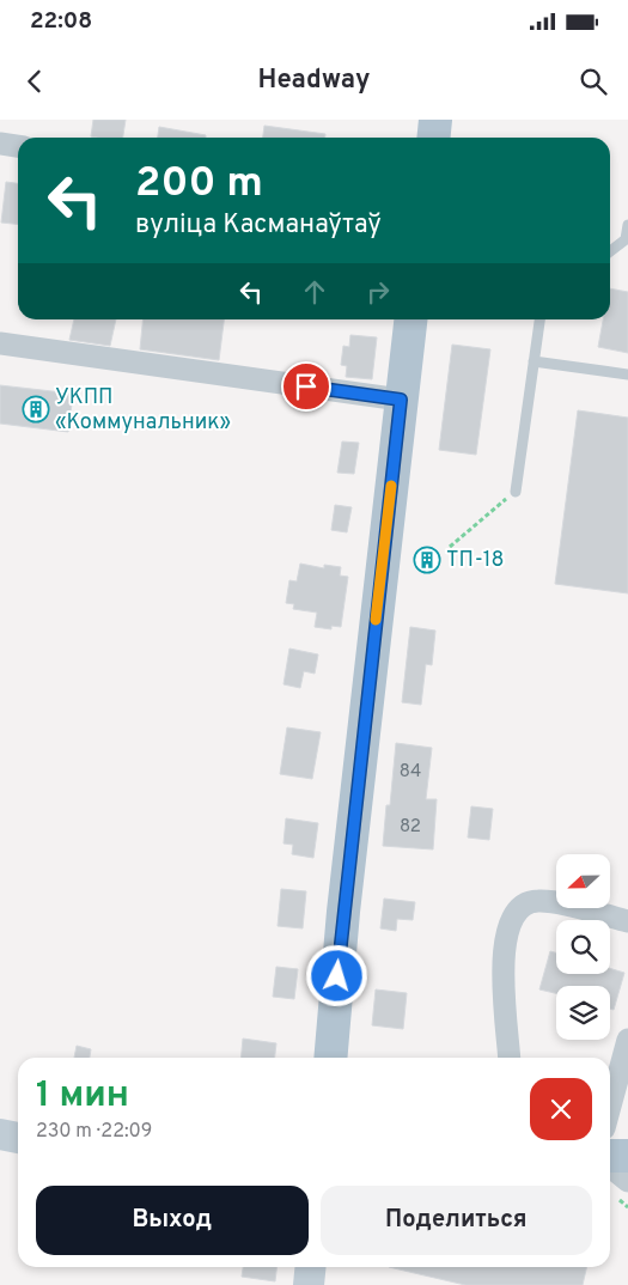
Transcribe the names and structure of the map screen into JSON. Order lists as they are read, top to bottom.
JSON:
{
  "places": {
    "building": ["УКПП «Коммунальник»", "ТП-18"]
  },
  "house_numbers": ["84", "82"],
  "north": "left",
  "page": {
    "status": "22:08",
    "header": "Headway",
    "turn": ["200 m", "вуліца Касманаўтаў"],
    "heading": ["1 мин", "230 m · 22:09"],
    "buttons": ["Выход", "Поделиться"]
  }
}
